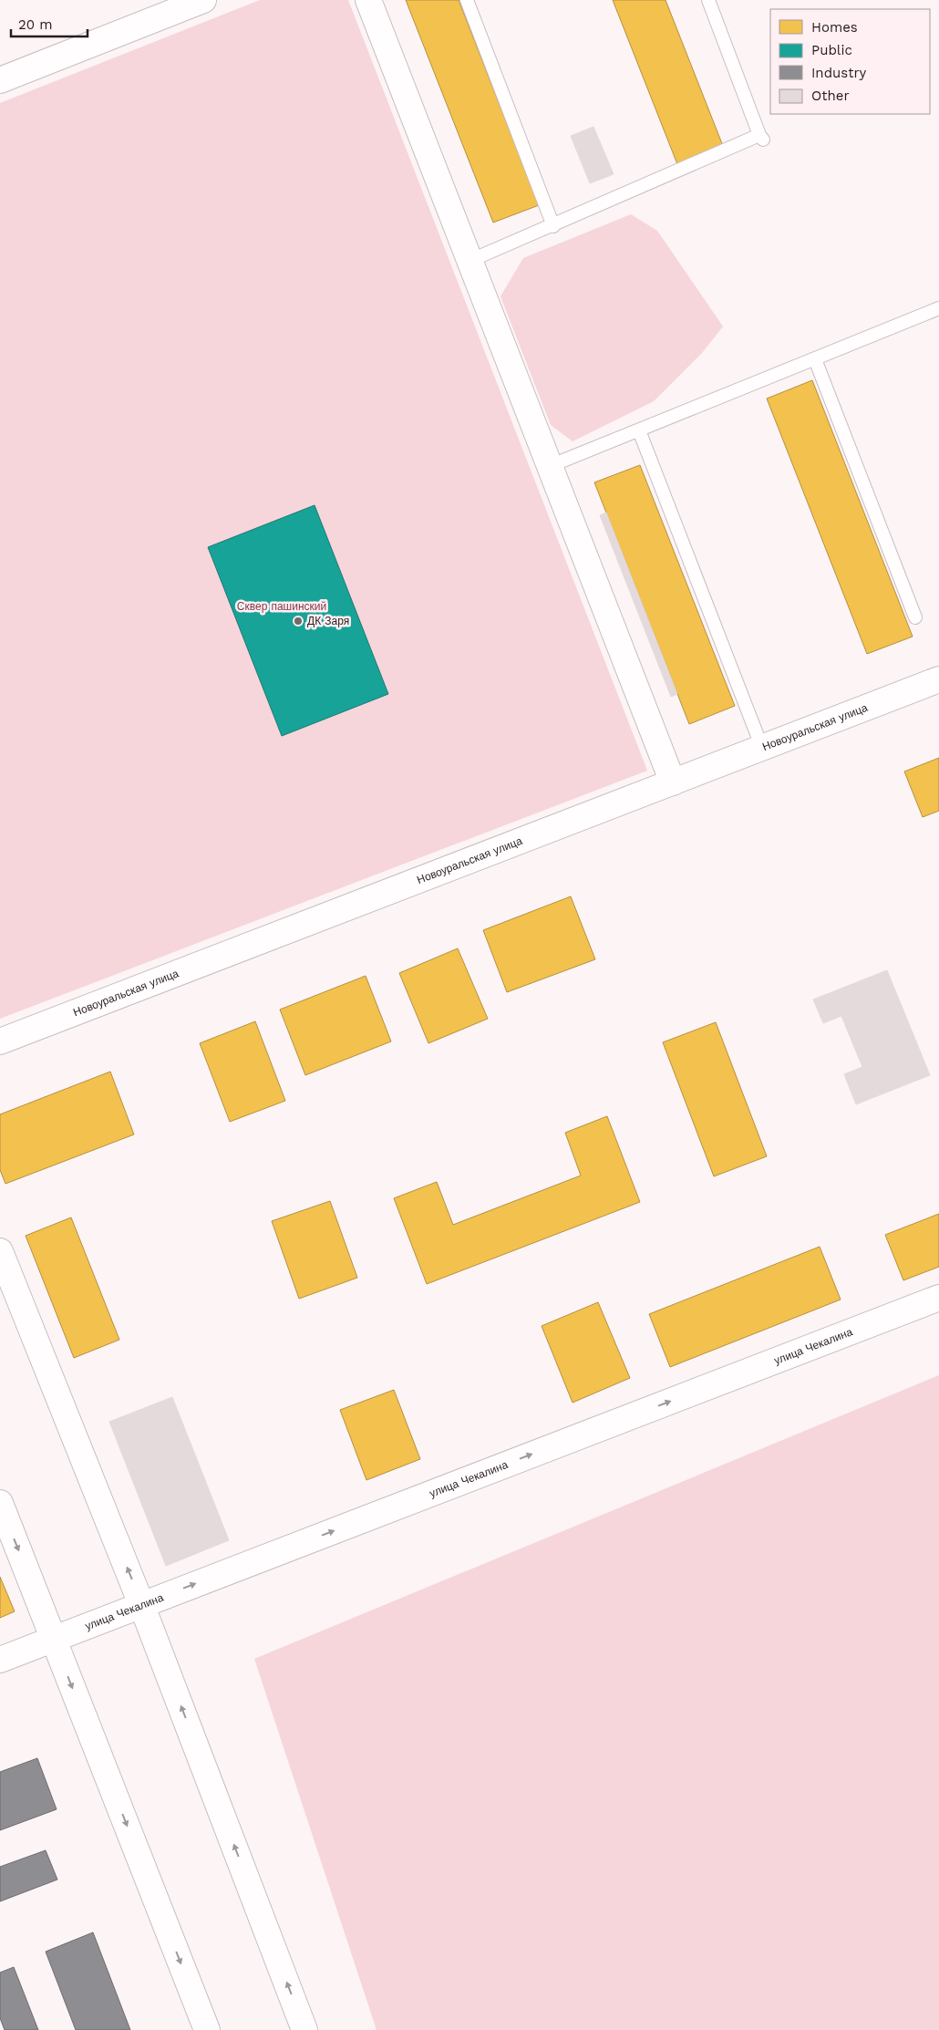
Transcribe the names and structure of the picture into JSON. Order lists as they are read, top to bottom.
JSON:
{
  "streets": {
    "street": ["Новоуральская улица", "улица Чекалина"]
  },
  "one_way": ["улица Чекалина"],
  "parks": ["Сквер пашинский"],
  "places": ["ДК Заря"],
  "legend": [
    "Homes",
    "Public",
    "Industry",
    "Other"
  ],
  "scale_bar": "20 m"
}
